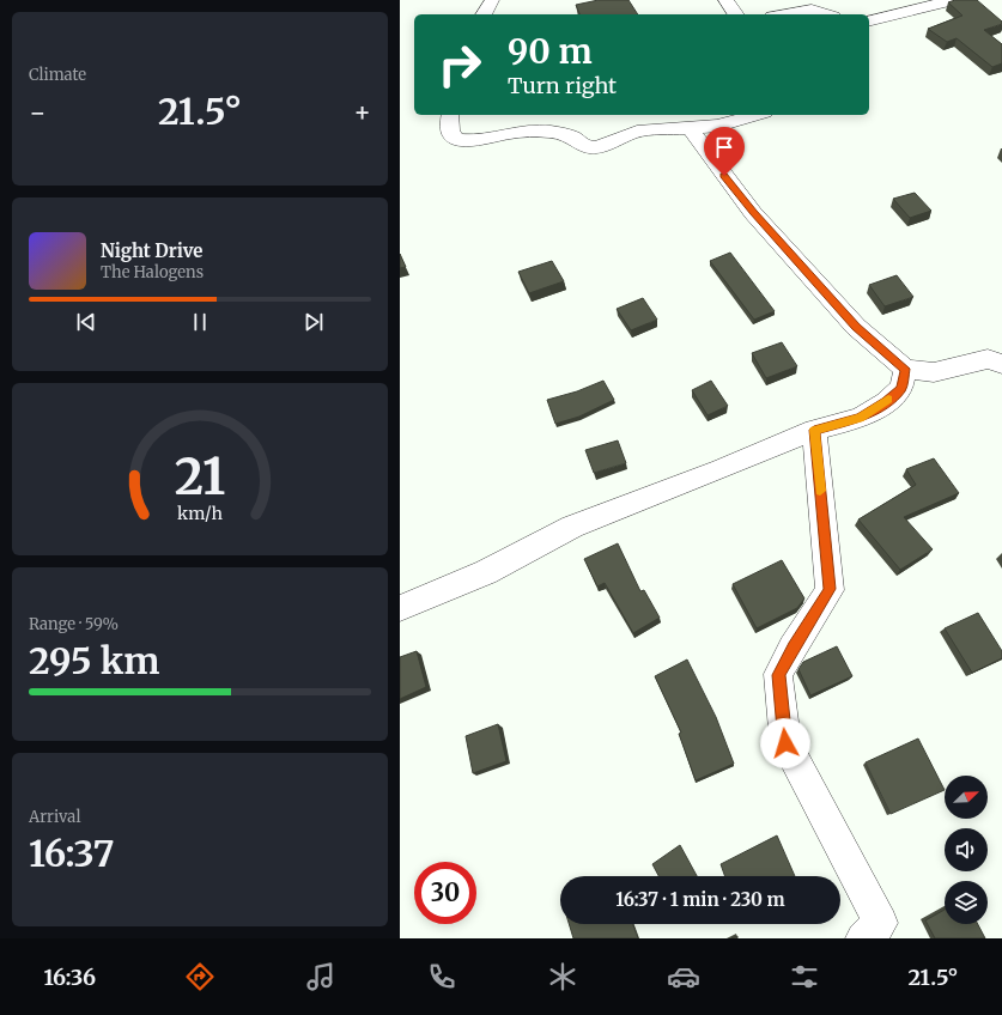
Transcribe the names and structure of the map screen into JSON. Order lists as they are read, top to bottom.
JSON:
{
  "north": "top right",
  "page": {
    "tile": [
      "Climate",
      ["Range · 59%", "295 km"],
      ["Arrival", "16:37"]
    ],
    "turn": ["90 m", "Turn right"],
    "heat": ["−", "21.5°", "+"],
    "song": ["Night Drive", "The Halogens"],
    "limit": "30",
    "trip": "16:37 · 1 min · 230 m",
    "tabs": ["16:36", "21.5°"],
    "gauge": ["21", "km/h"]
  }
}
